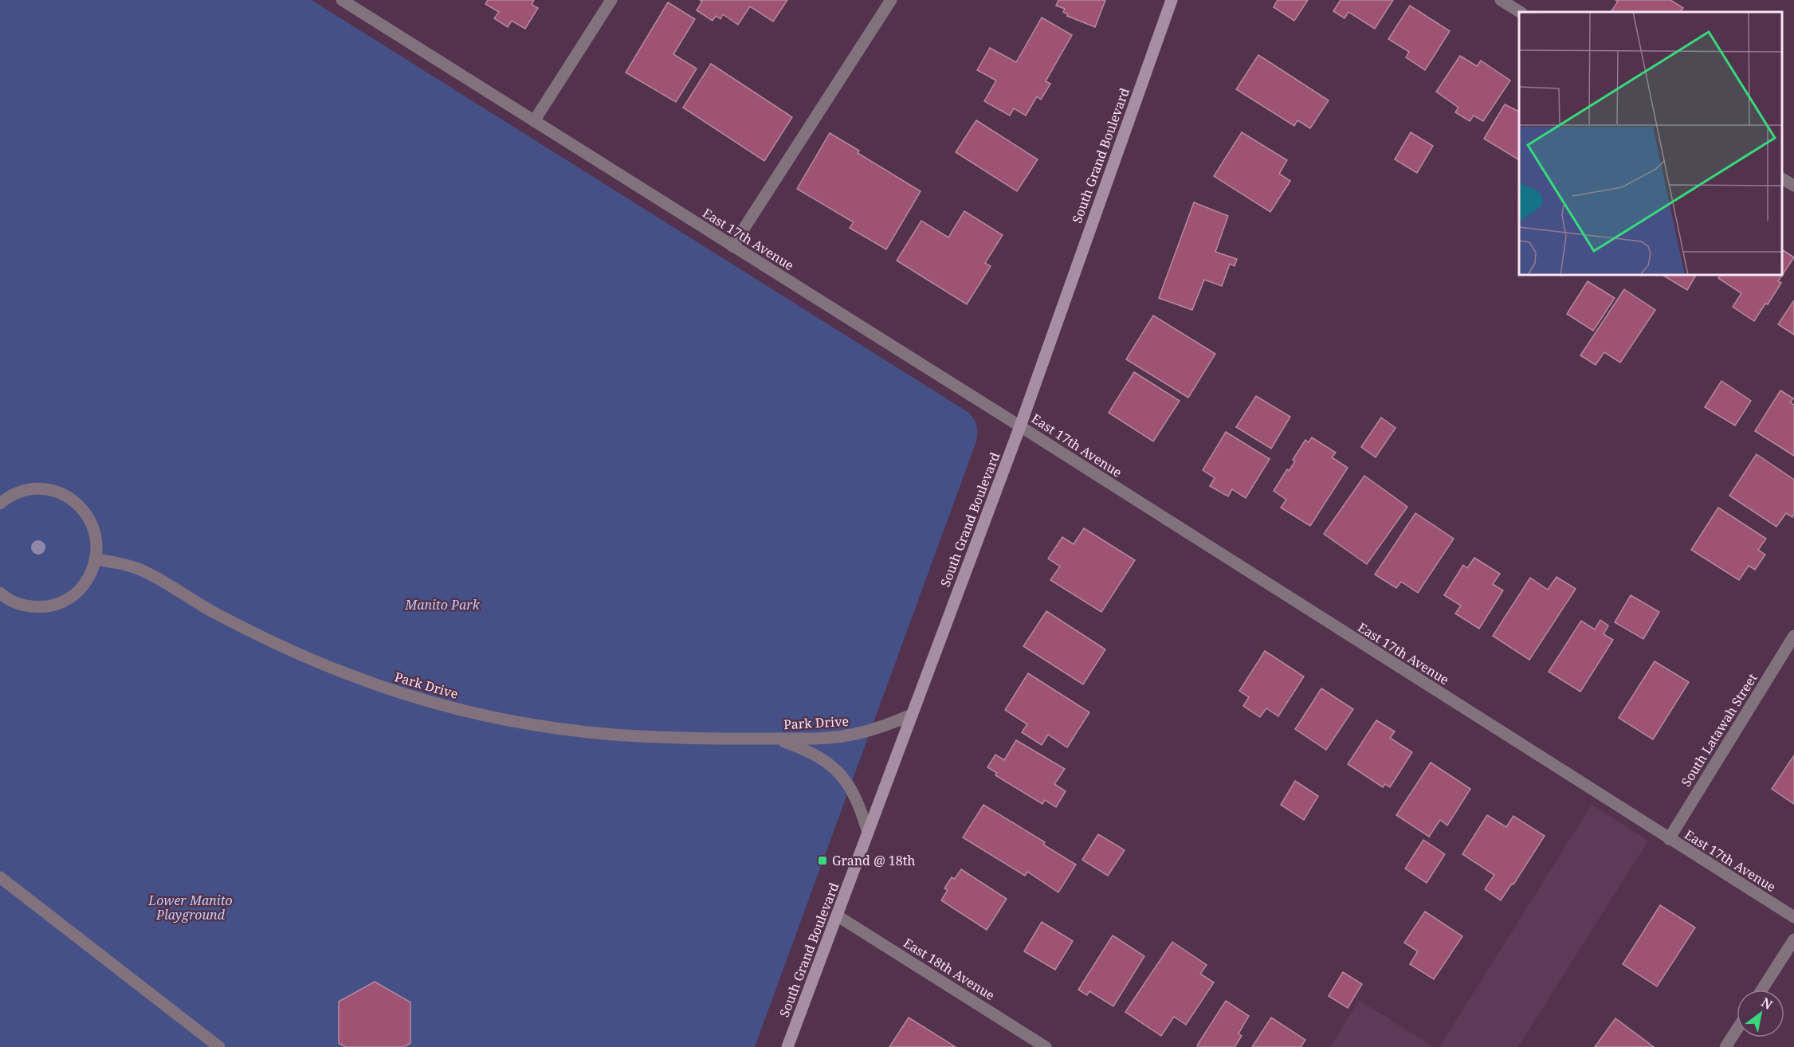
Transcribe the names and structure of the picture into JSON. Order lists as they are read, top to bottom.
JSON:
{
  "streets": {
    "main road": ["South Grand Boulevard"],
    "street": [
      "East 17th Avenue",
      "Park Drive",
      "South Latawah Street",
      "East 18th Avenue"
    ]
  },
  "crossings": [
    ["South Grand Boulevard", "East 17th Avenue"],
    ["South Grand Boulevard", "Park Drive"],
    ["South Grand Boulevard", "East 18th Avenue"],
    ["East 17th Avenue", "South Latawah Street"]
  ],
  "parks": ["Manito Park", "Lower Manito Playground"],
  "places": {
    "transit": ["Grand @ 18th"]
  },
  "north": "top right"
}
